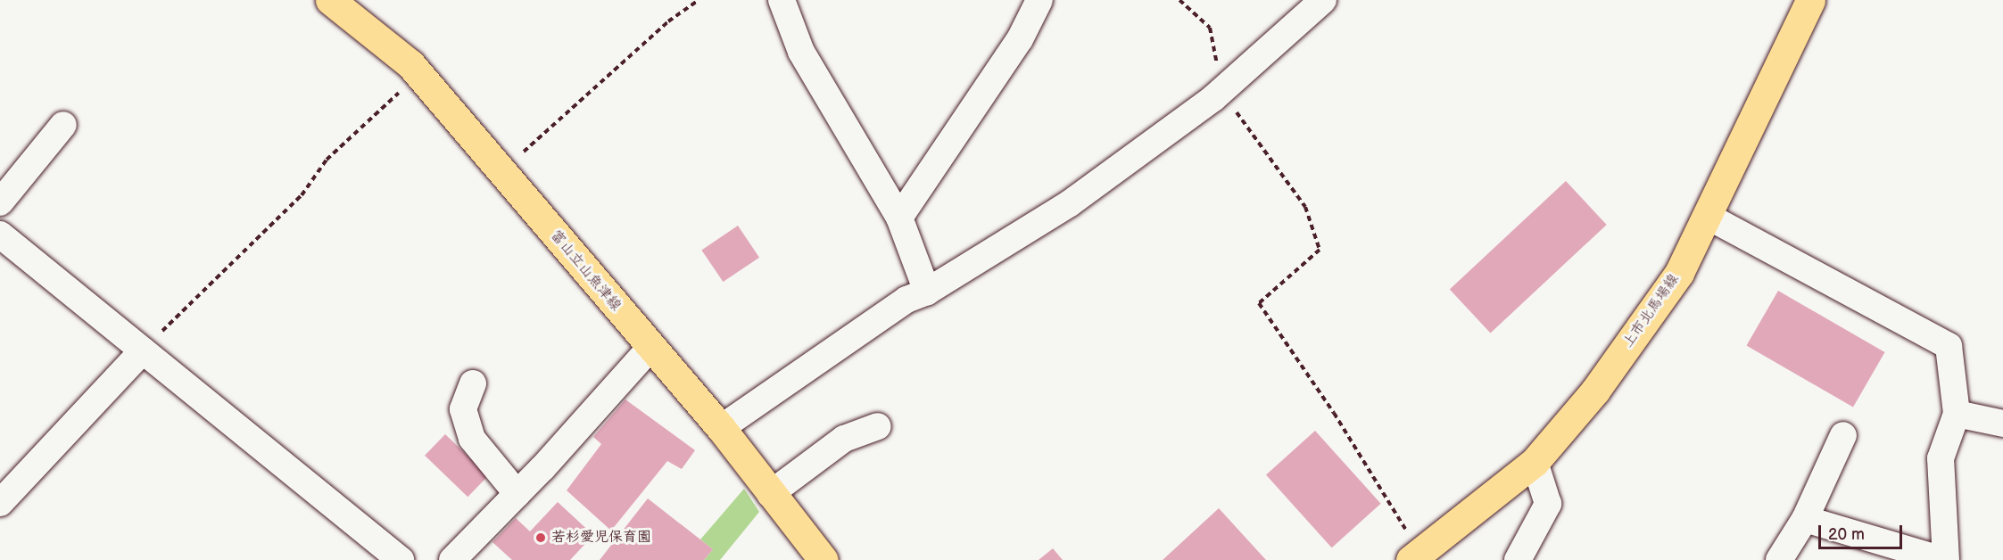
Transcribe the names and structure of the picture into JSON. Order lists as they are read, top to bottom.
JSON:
{
  "streets": {
    "main road": ["富山立山魚津線", "上市北馬場線"]
  },
  "places": ["若杉愛児保育園"],
  "scale_bar": "20 m"
}
